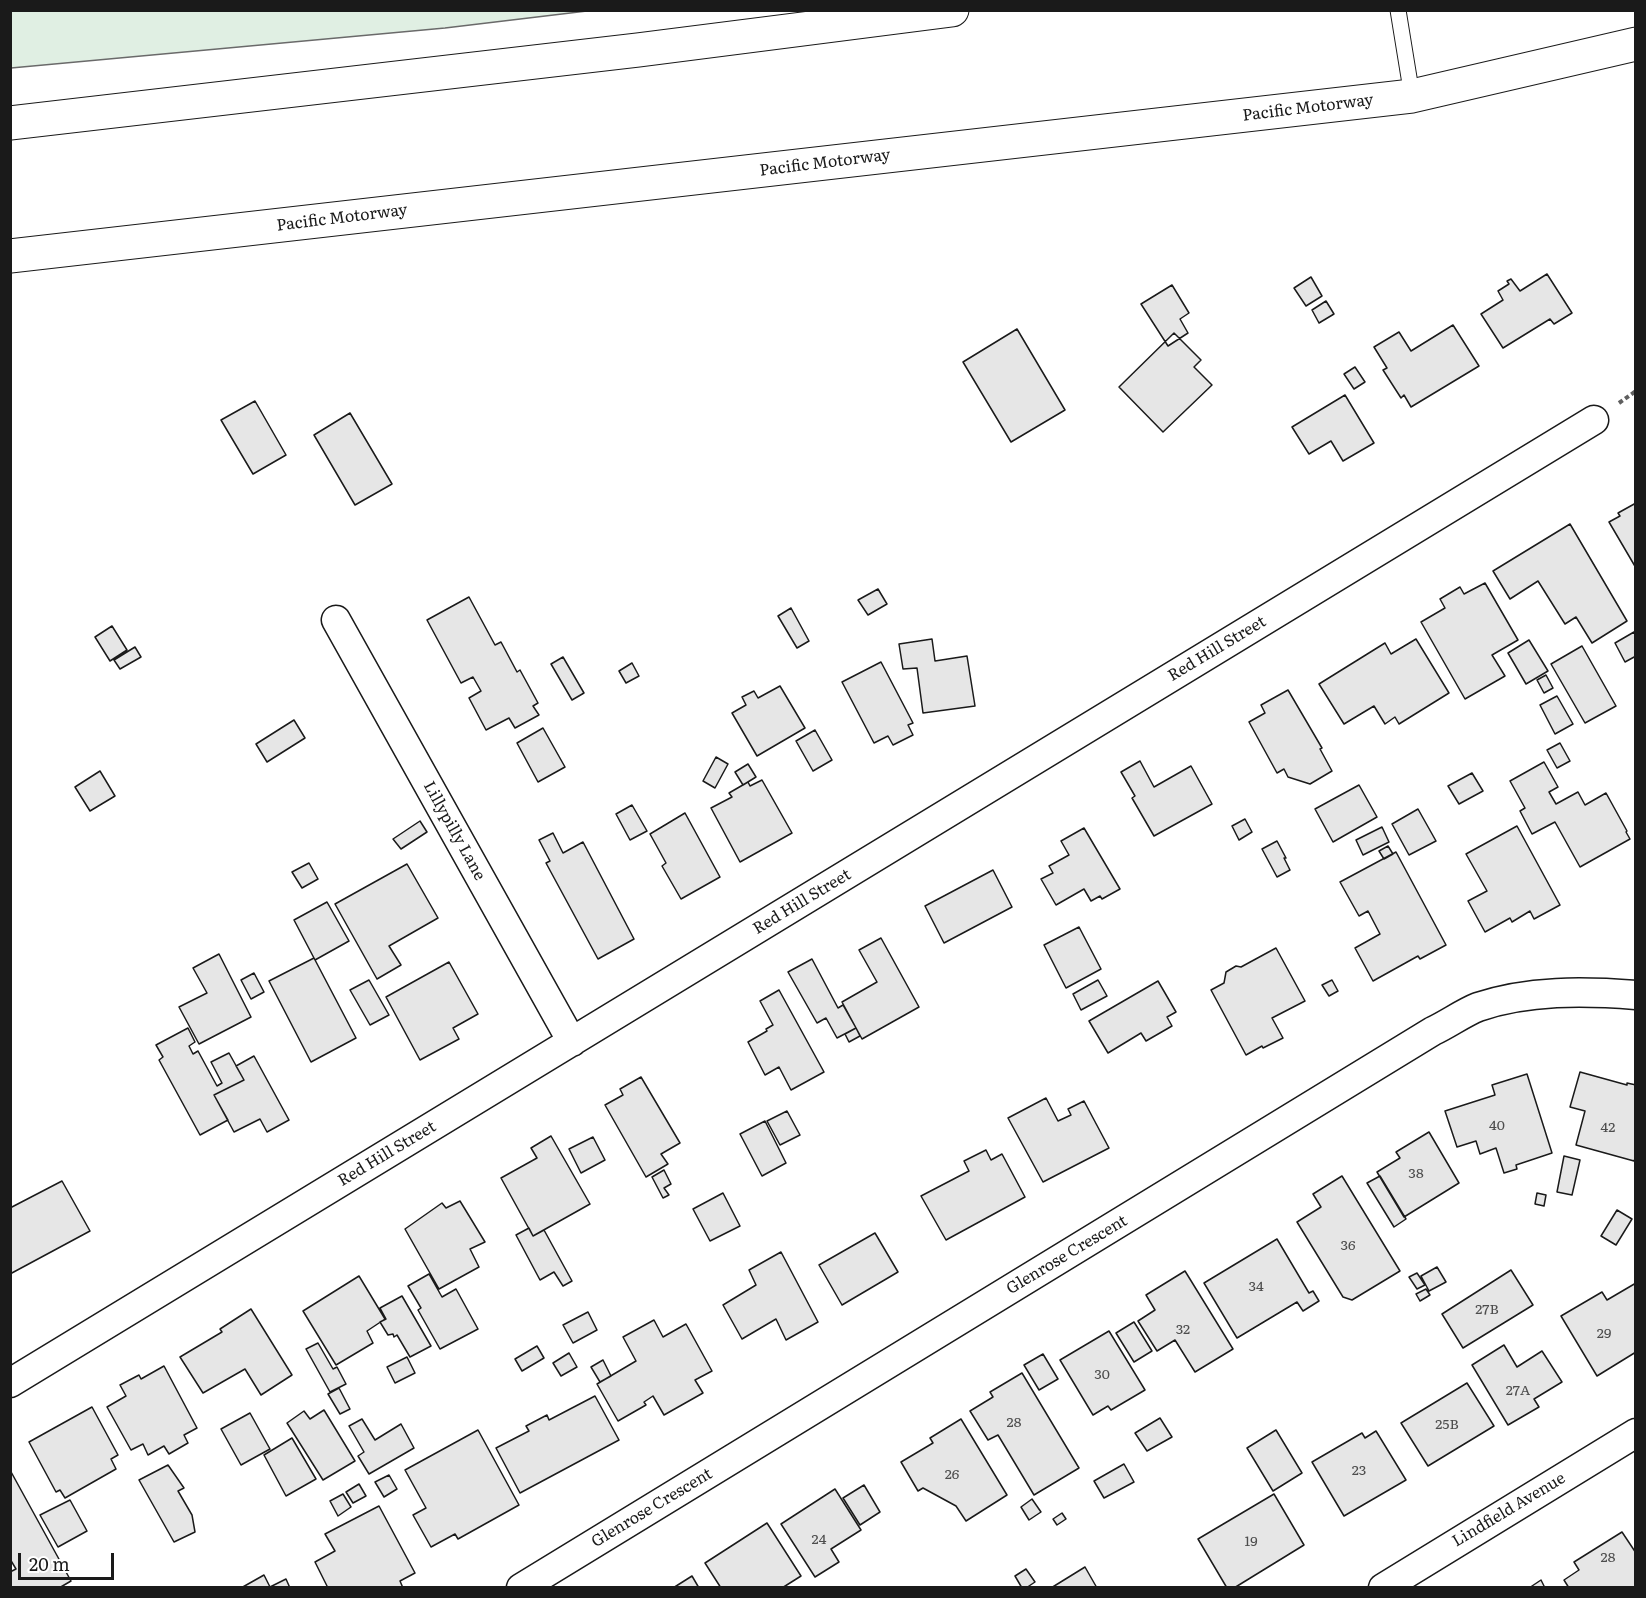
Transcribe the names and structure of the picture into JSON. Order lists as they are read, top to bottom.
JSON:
{
  "streets": {
    "highway": ["Pacific Motorway"],
    "street": [
      "Red Hill Street",
      "Lillypilly Lane",
      "Glenrose Crescent",
      "Lindfield Avenue"
    ]
  },
  "crossings": [
    ["Red Hill Street", "Lillypilly Lane"]
  ],
  "house_numbers": [
    "40",
    "42",
    "38",
    "36",
    "34",
    "27B",
    "32",
    "29",
    "30",
    "27A",
    "28",
    "25B",
    "23",
    "26",
    "24",
    "19",
    "28"
  ],
  "scale_bar": "20 m"
}
